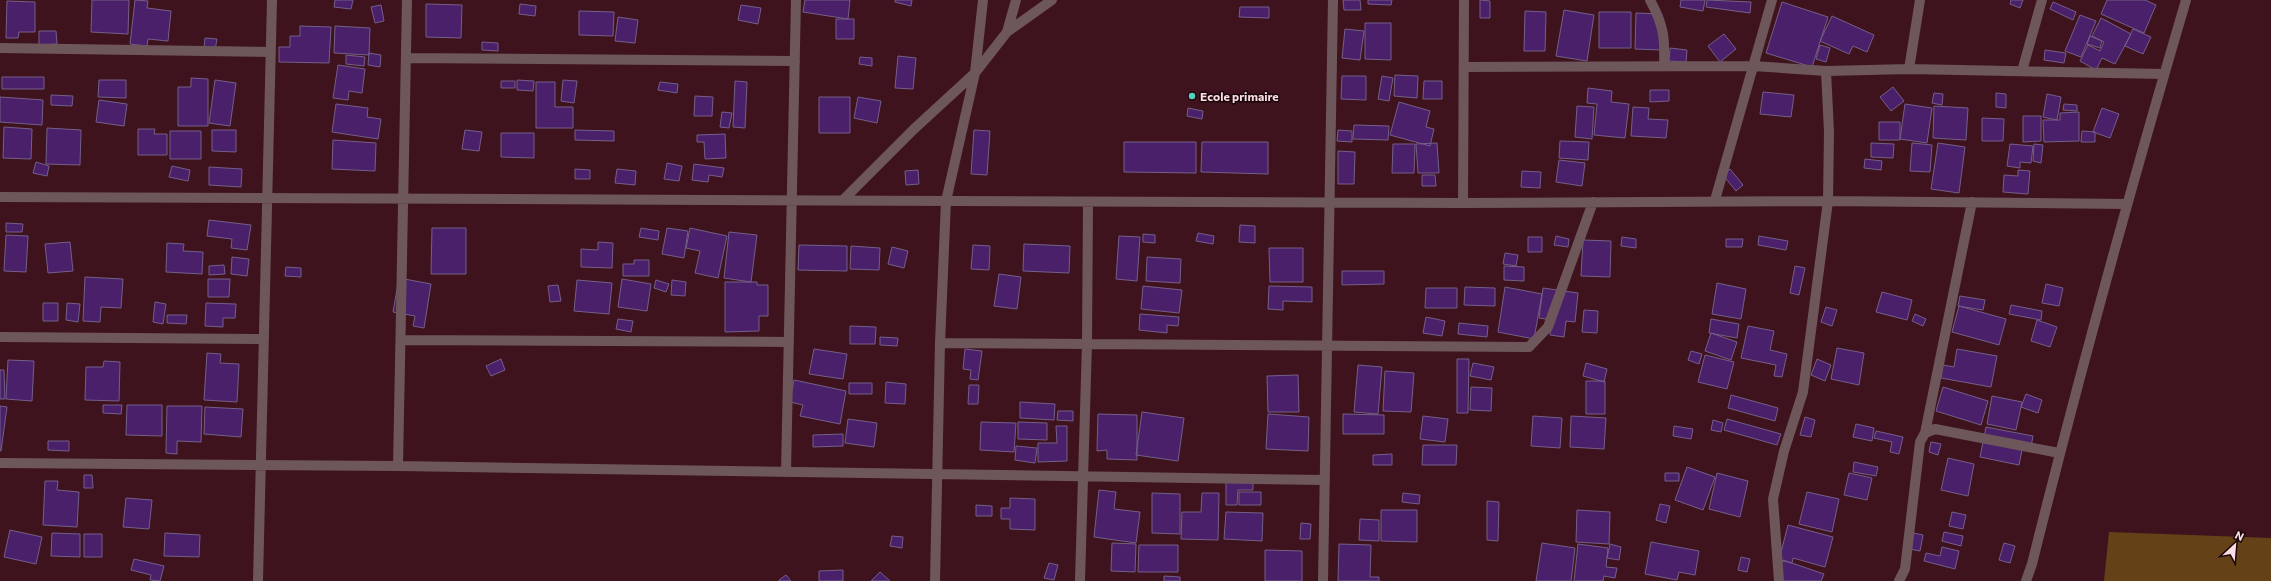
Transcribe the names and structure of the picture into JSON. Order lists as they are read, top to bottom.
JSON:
{
  "places": ["Ecole primaire"],
  "north": "top right"
}
